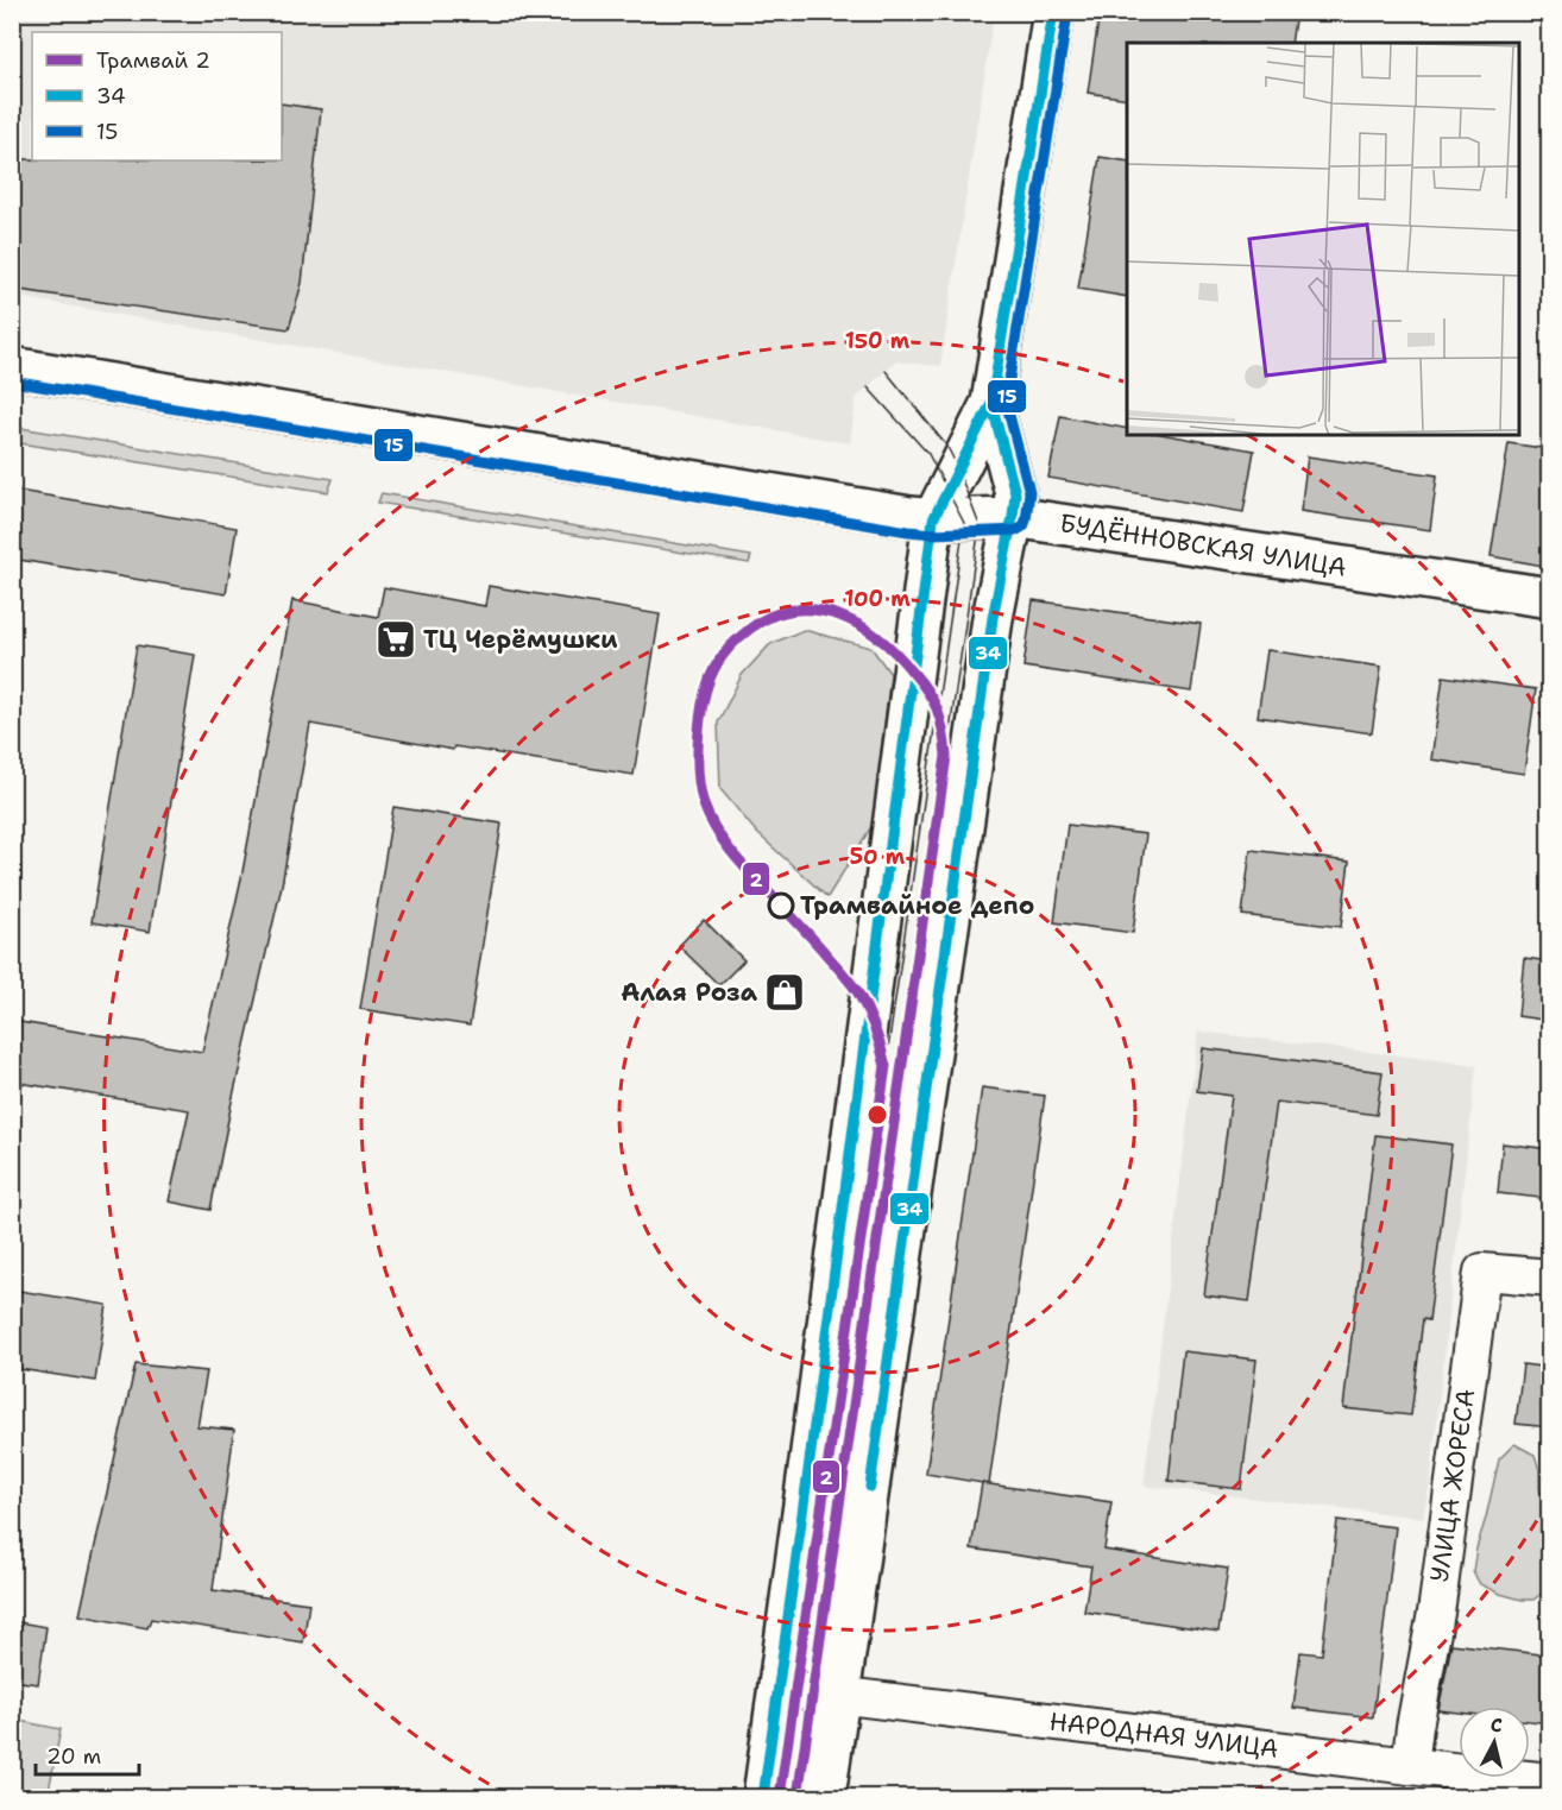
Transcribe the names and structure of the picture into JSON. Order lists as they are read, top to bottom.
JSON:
{
  "streets": {
    "main road": ["БУДЁННОВСКАЯ УЛИЦА"],
    "street": ["УЛИЦА ЖОРЕСА", "НАРОДНАЯ УЛИЦА"]
  },
  "crossings": [
    ["УЛИЦА ЖОРЕСА", "НАРОДНАЯ УЛИЦА"]
  ],
  "places": {
    "supermarket": ["ТЦ Черёмушки"],
    "other": ["Трамвайное депо"],
    "shop": ["Алая Роза"]
  },
  "lines": ["transit line 34", "transit line 15", "tram line 2"],
  "legend": ["Трамвай 2", "34", "15"],
  "scale_bar": "20 m",
  "north": "top",
  "rings": ["150 m", "100 m", "50 m"]
}
